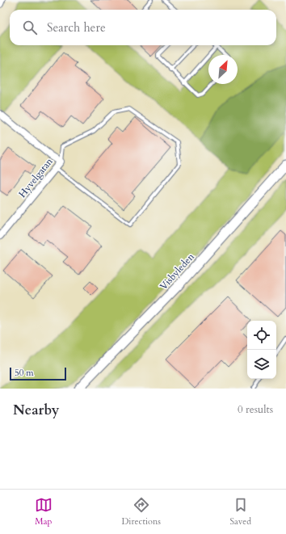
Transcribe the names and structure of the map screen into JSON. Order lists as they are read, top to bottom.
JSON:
{
  "streets": {
    "main road": ["Visbyleden"],
    "street": ["Hyvelgatan"]
  },
  "scale_bar": "50 m",
  "north": "top right",
  "page": {
    "search": "Search here",
    "scale": "50 m",
    "heading": ["Nearby", "0 results"],
    "nav": ["Map", "Directions", "Saved"]
  }
}
